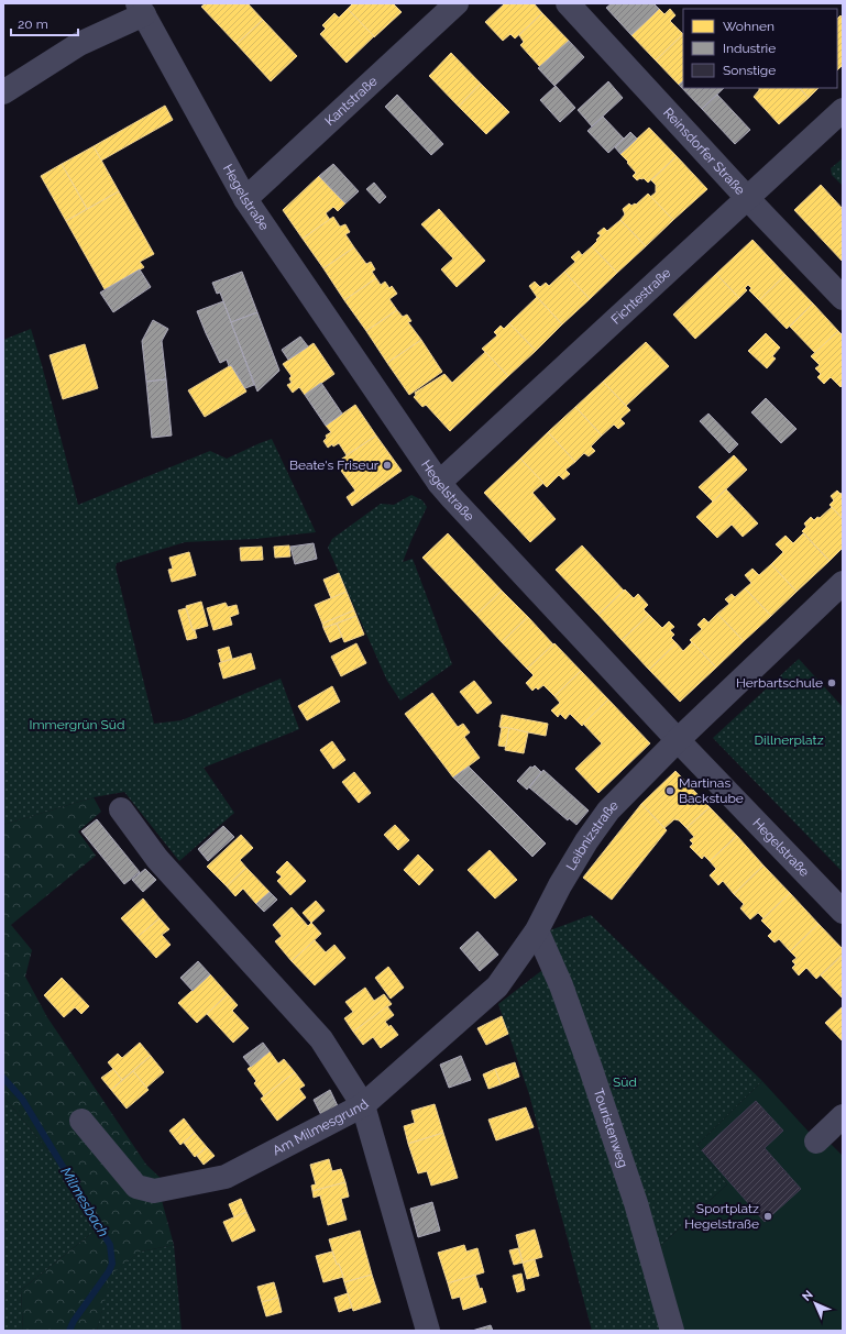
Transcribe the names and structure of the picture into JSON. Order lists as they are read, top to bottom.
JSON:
{
  "streets": {
    "street": [
      "Kantstraße",
      "Reinsdorfer Straße",
      "Hegelstraße",
      "Fichtestraße",
      "Leibnizstraße",
      "Touristenweg",
      "Am Milmesgrund"
    ]
  },
  "crossings": [
    ["Kantstraße", "Hegelstraße"],
    ["Reinsdorfer Straße", "Fichtestraße"],
    ["Hegelstraße", "Fichtestraße"],
    ["Hegelstraße", "Leibnizstraße"],
    ["Leibnizstraße", "Touristenweg"],
    ["Leibnizstraße", "Am Milmesgrund"]
  ],
  "water": ["Milmesbach"],
  "parks": ["Immergrün Süd", "Dillnerplatz", "Süd"],
  "places": [
    "Beate's Friseur",
    "Herbartschule",
    "Martinas Backstube",
    "Sportplatz Hegelstraße"
  ],
  "legend": ["Wohnen", "Industrie", "Sonstige"],
  "scale_bar": "20 m",
  "north": "top left"
}
